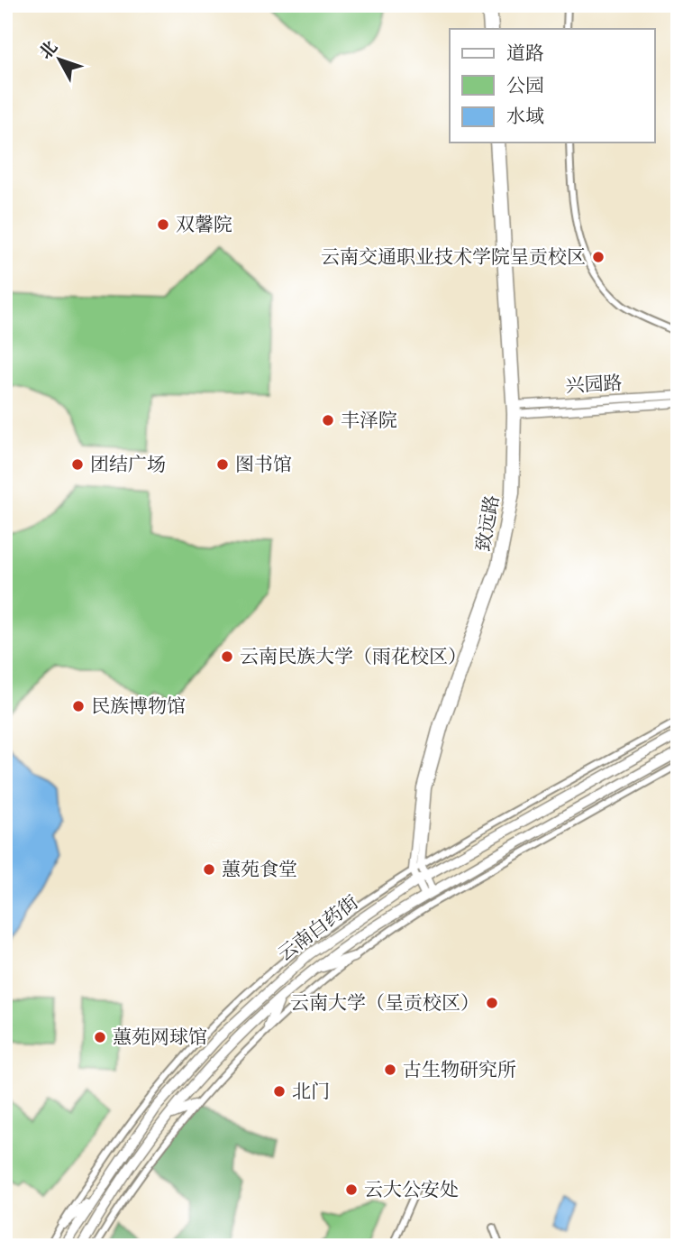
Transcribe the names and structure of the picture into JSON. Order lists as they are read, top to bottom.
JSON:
{
  "streets": {
    "main road": ["兴园路", "致远路", "云南白药街"]
  },
  "crossings": [
    ["兴园路", "致远路"],
    ["致远路", "云南白药街"]
  ],
  "places": [
    "双馨院",
    "云南交通职业技术学院呈贡校区",
    "丰泽院",
    "团结广场",
    "图书馆",
    "云南民族大学（雨花校区）",
    "民族博物馆",
    "蕙苑食堂",
    "云南大学（呈贡校区）",
    "蕙苑网球馆",
    "古生物研究所",
    "北门",
    "云大公安处"
  ],
  "legend": ["道路", "公园", "水域"],
  "north": "top left"
}
